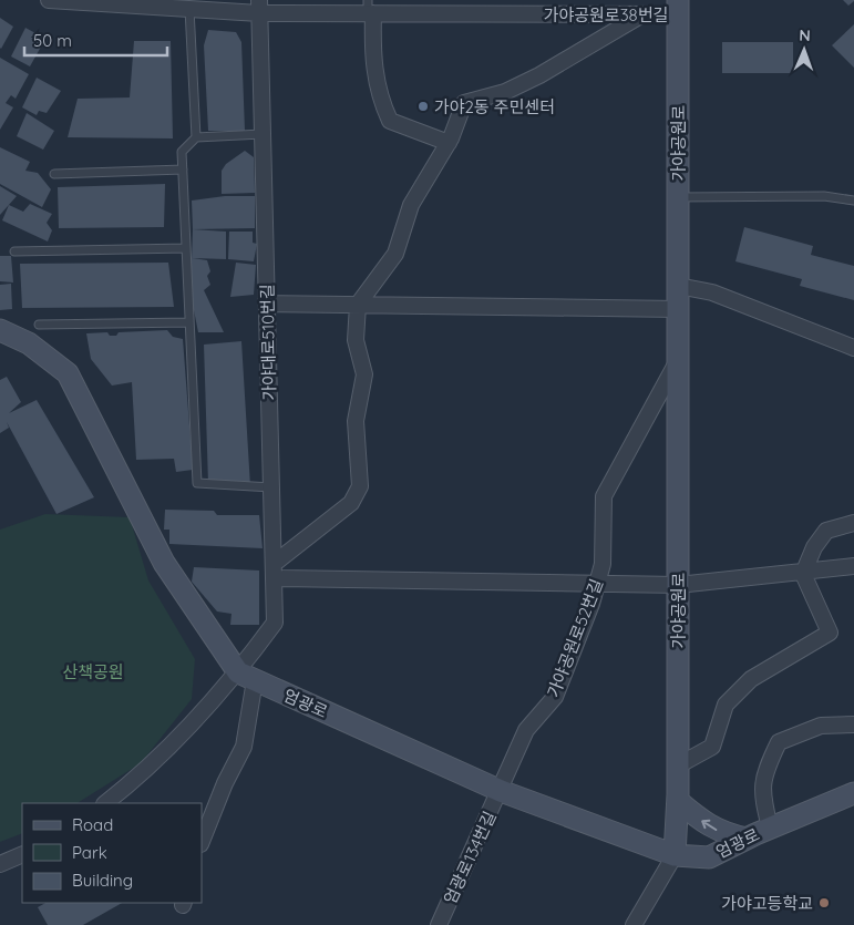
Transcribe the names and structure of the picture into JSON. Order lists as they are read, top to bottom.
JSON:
{
  "streets": {
    "main road": ["가야공원로", "엄광로"],
    "street": [
      "가야공원로38번길",
      "가야대로510번길",
      "가야공원로52번길",
      "엄광로134번길"
    ]
  },
  "crossings": [
    ["가야공원로38번길", "가야공원로"],
    ["가야공원로38번길", "가야대로510번길"],
    ["가야공원로", "가야공원로52번길"],
    ["가야공원로", "엄광로"],
    ["가야대로510번길", "엄광로"],
    ["가야공원로52번길", "엄광로"],
    ["가야공원로52번길", "엄광로134번길"],
    ["엄광로", "엄광로134번길"]
  ],
  "parks": ["산책공원"],
  "places": ["가야2동 주민센터", "가야고등학교"],
  "legend": ["Road", "Park", "Building"],
  "scale_bar": "50 m",
  "north": "top"
}
